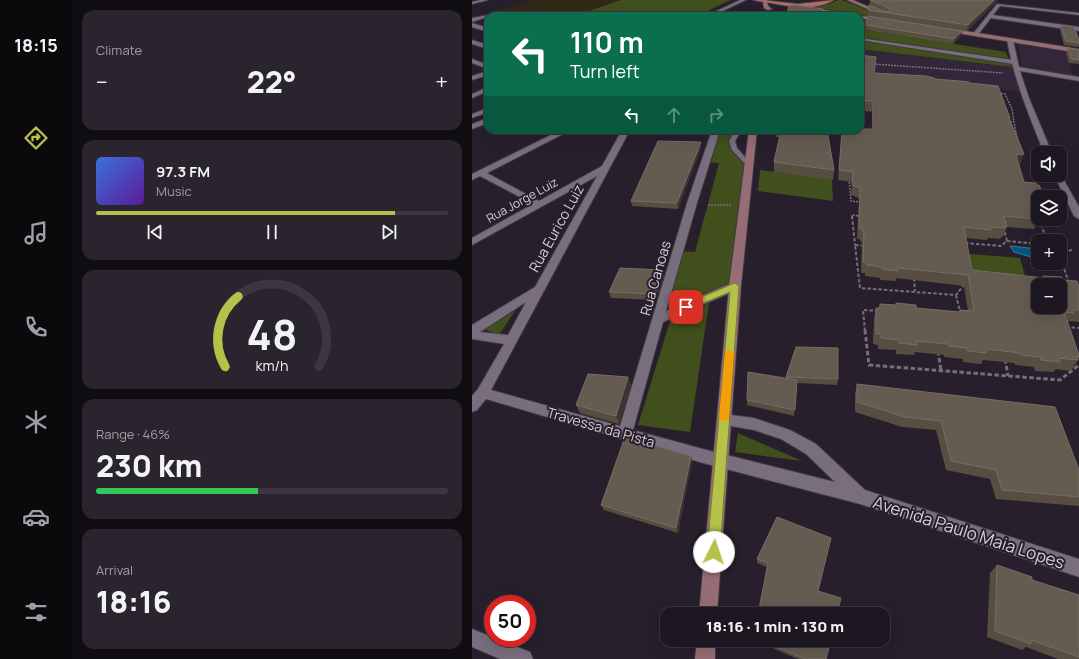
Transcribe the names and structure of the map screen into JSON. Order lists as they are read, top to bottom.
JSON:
{
  "streets": {
    "street": [
      "Rua Jorge Luiz",
      "Rua Eurico Luiz",
      "Rua Canoas",
      "Travessa da Pista",
      "Avenida Paulo Maia Lopes"
    ]
  },
  "crossings": [
    ["Rua Jorge Luiz", "Rua Eurico Luiz"],
    ["Rua Eurico Luiz", "Travessa da Pista"],
    ["Rua Canoas", "Travessa da Pista"],
    ["Travessa da Pista", "Avenida Paulo Maia Lopes"]
  ],
  "page": {
    "tabs": "18:15",
    "tile": [
      "Climate",
      ["Range · 46%", "230 km"],
      ["Arrival", "18:16"]
    ],
    "turn": ["110 m", "Turn left"],
    "heat": ["−", "22°", "+"],
    "map_buttons": ["+", "−"],
    "song": ["97.3 FM", "Music"],
    "limit": "50",
    "trip": "18:16 · 1 min · 130 m",
    "gauge": ["48", "km/h"]
  }
}
